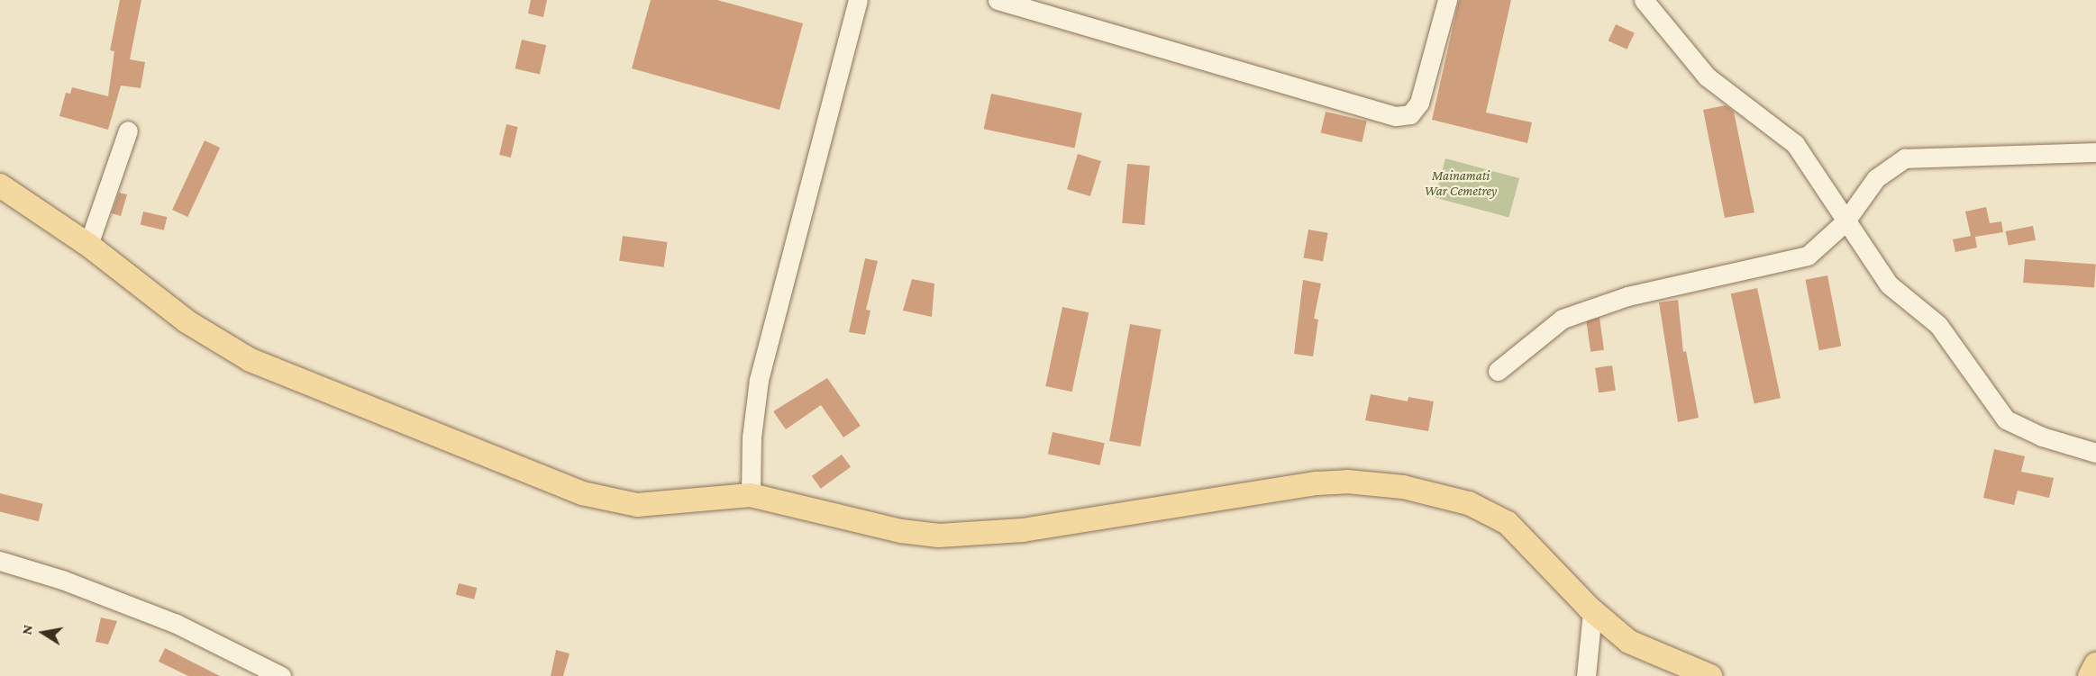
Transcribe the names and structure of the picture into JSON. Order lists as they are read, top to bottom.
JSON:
{
  "parks": ["Mainamati War Cemetrey"],
  "north": "left"
}
